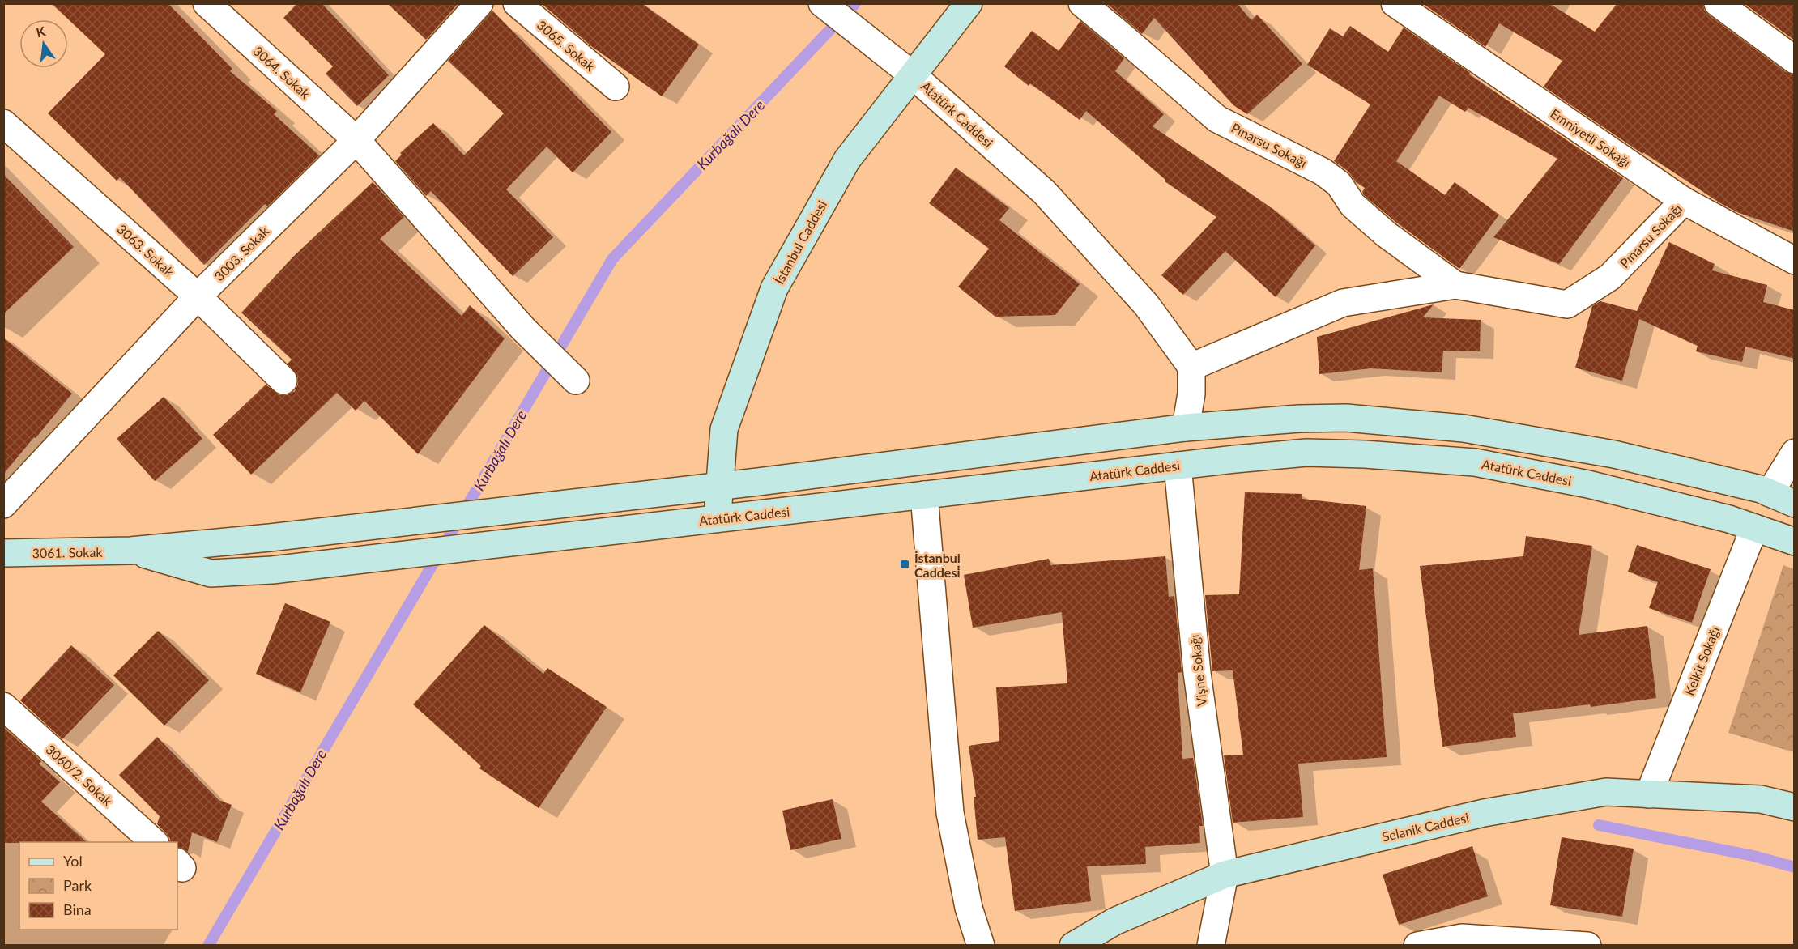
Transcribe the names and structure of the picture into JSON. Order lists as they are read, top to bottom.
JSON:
{
  "streets": {
    "main road": [
      "Atatürk Caddesi",
      "İstanbul Caddesi",
      "3061. Sokak",
      "Selanik Caddesi"
    ],
    "street": [
      "3065. Sokak",
      "3064. Sokak",
      "Emniyetli Sokağı",
      "Pınarsu Sokağı",
      "3063. Sokak",
      "3003. Sokak",
      "Kelkit Sokağı",
      "Vişne Sokağı",
      "3060/2. Sokak"
    ]
  },
  "crossings": [
    ["3064. Sokak", "3003. Sokak"],
    ["Atatürk Caddesi", "Pınarsu Sokağı"],
    ["Atatürk Caddesi", "İstanbul Caddesi"],
    ["Atatürk Caddesi", "3061. Sokak"],
    ["Atatürk Caddesi", "Kelkit Sokağı"],
    ["Atatürk Caddesi", "Vişne Sokağı"],
    ["Emniyetli Sokağı", "Pınarsu Sokağı"],
    ["3063. Sokak", "3003. Sokak"],
    ["Kelkit Sokağı", "Selanik Caddesi"],
    ["Vişne Sokağı", "Selanik Caddesi"]
  ],
  "water": ["Kurbağalı Dere"],
  "places": {
    "transit": ["İstanbul Caddesi̇"]
  },
  "legend": ["Yol", "Park", "Bina"],
  "north": "top"
}
